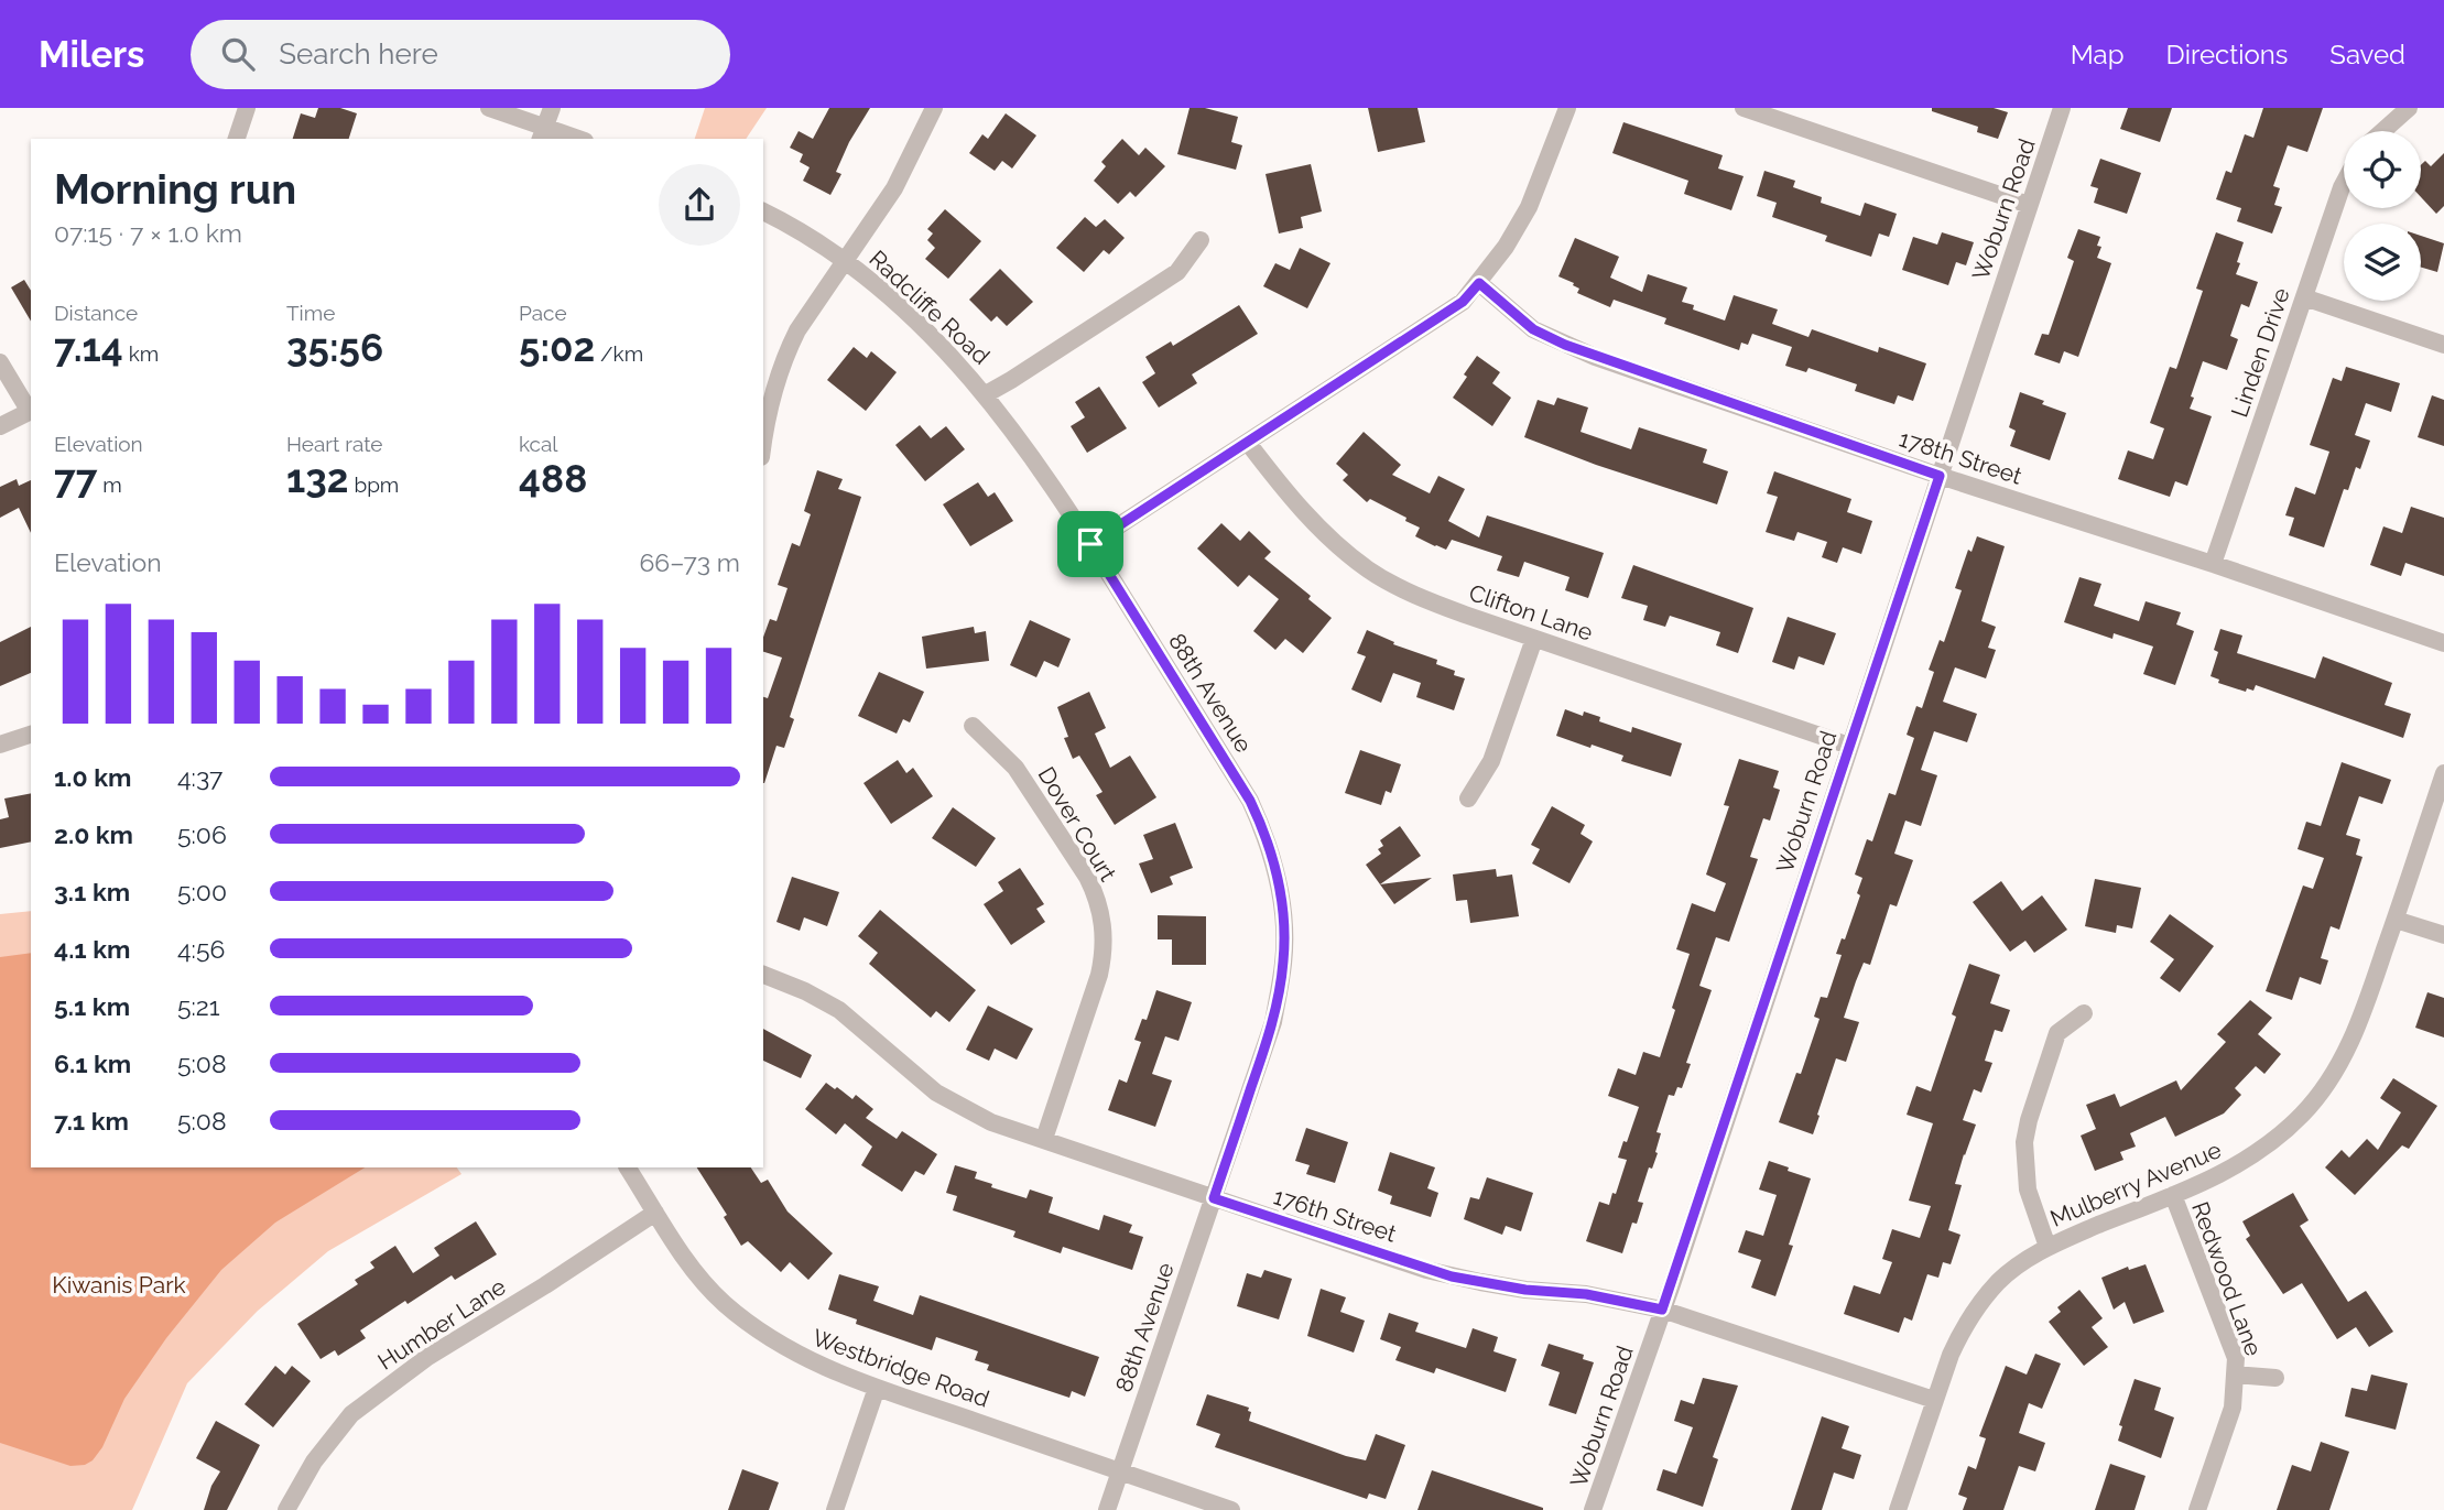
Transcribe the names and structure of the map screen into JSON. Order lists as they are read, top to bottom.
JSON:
{
  "streets": {
    "street": [
      "Woburn Road",
      "Radcliffe Road",
      "Linden Drive",
      "178th Street",
      "Clifton Lane",
      "88th Avenue",
      "Dover Court",
      "Mulberry Avenue",
      "176th Street",
      "Redwood Lane",
      "Humber Lane",
      "Westbridge Road"
    ]
  },
  "crossings": [
    ["Woburn Road", "178th Street"],
    ["Woburn Road", "Clifton Lane"],
    ["Woburn Road", "176th Street"],
    ["Radcliffe Road", "88th Avenue"],
    ["Linden Drive", "178th Street"],
    ["88th Avenue", "176th Street"],
    ["88th Avenue", "Westbridge Road"],
    ["Dover Court", "176th Street"],
    ["Mulberry Avenue", "176th Street"],
    ["Mulberry Avenue", "Redwood Lane"],
    ["Humber Lane", "Westbridge Road"]
  ],
  "parks": ["Kiwanis Park"],
  "page": {
    "header": "Milers",
    "search": "Search here",
    "nav": ["Map", "Directions", "Saved"],
    "heading": ["Morning run", "07:15 · 7 × 1.0 km"],
    "stats": [
      ["Distance", "7.14 km"],
      ["Time", "35:56"],
      ["Pace", "5:02 /km"],
      ["Elevation", "77 m"],
      ["Heart rate", "132 bpm"],
      ["kcal", "488"]
    ],
    "chart": ["Elevation", "66–73 m"],
    "list": [
      {
        "name": "1.0 km",
        "note": "4:37"
      },
      {
        "name": "2.0 km",
        "note": "5:06"
      },
      {
        "name": "3.1 km",
        "note": "5:00"
      },
      {
        "name": "4.1 km",
        "note": "4:56"
      },
      {
        "name": "5.1 km",
        "note": "5:21"
      },
      {
        "name": "6.1 km",
        "note": "5:08"
      },
      {
        "name": "7.1 km",
        "note": "5:08"
      }
    ]
  }
}
